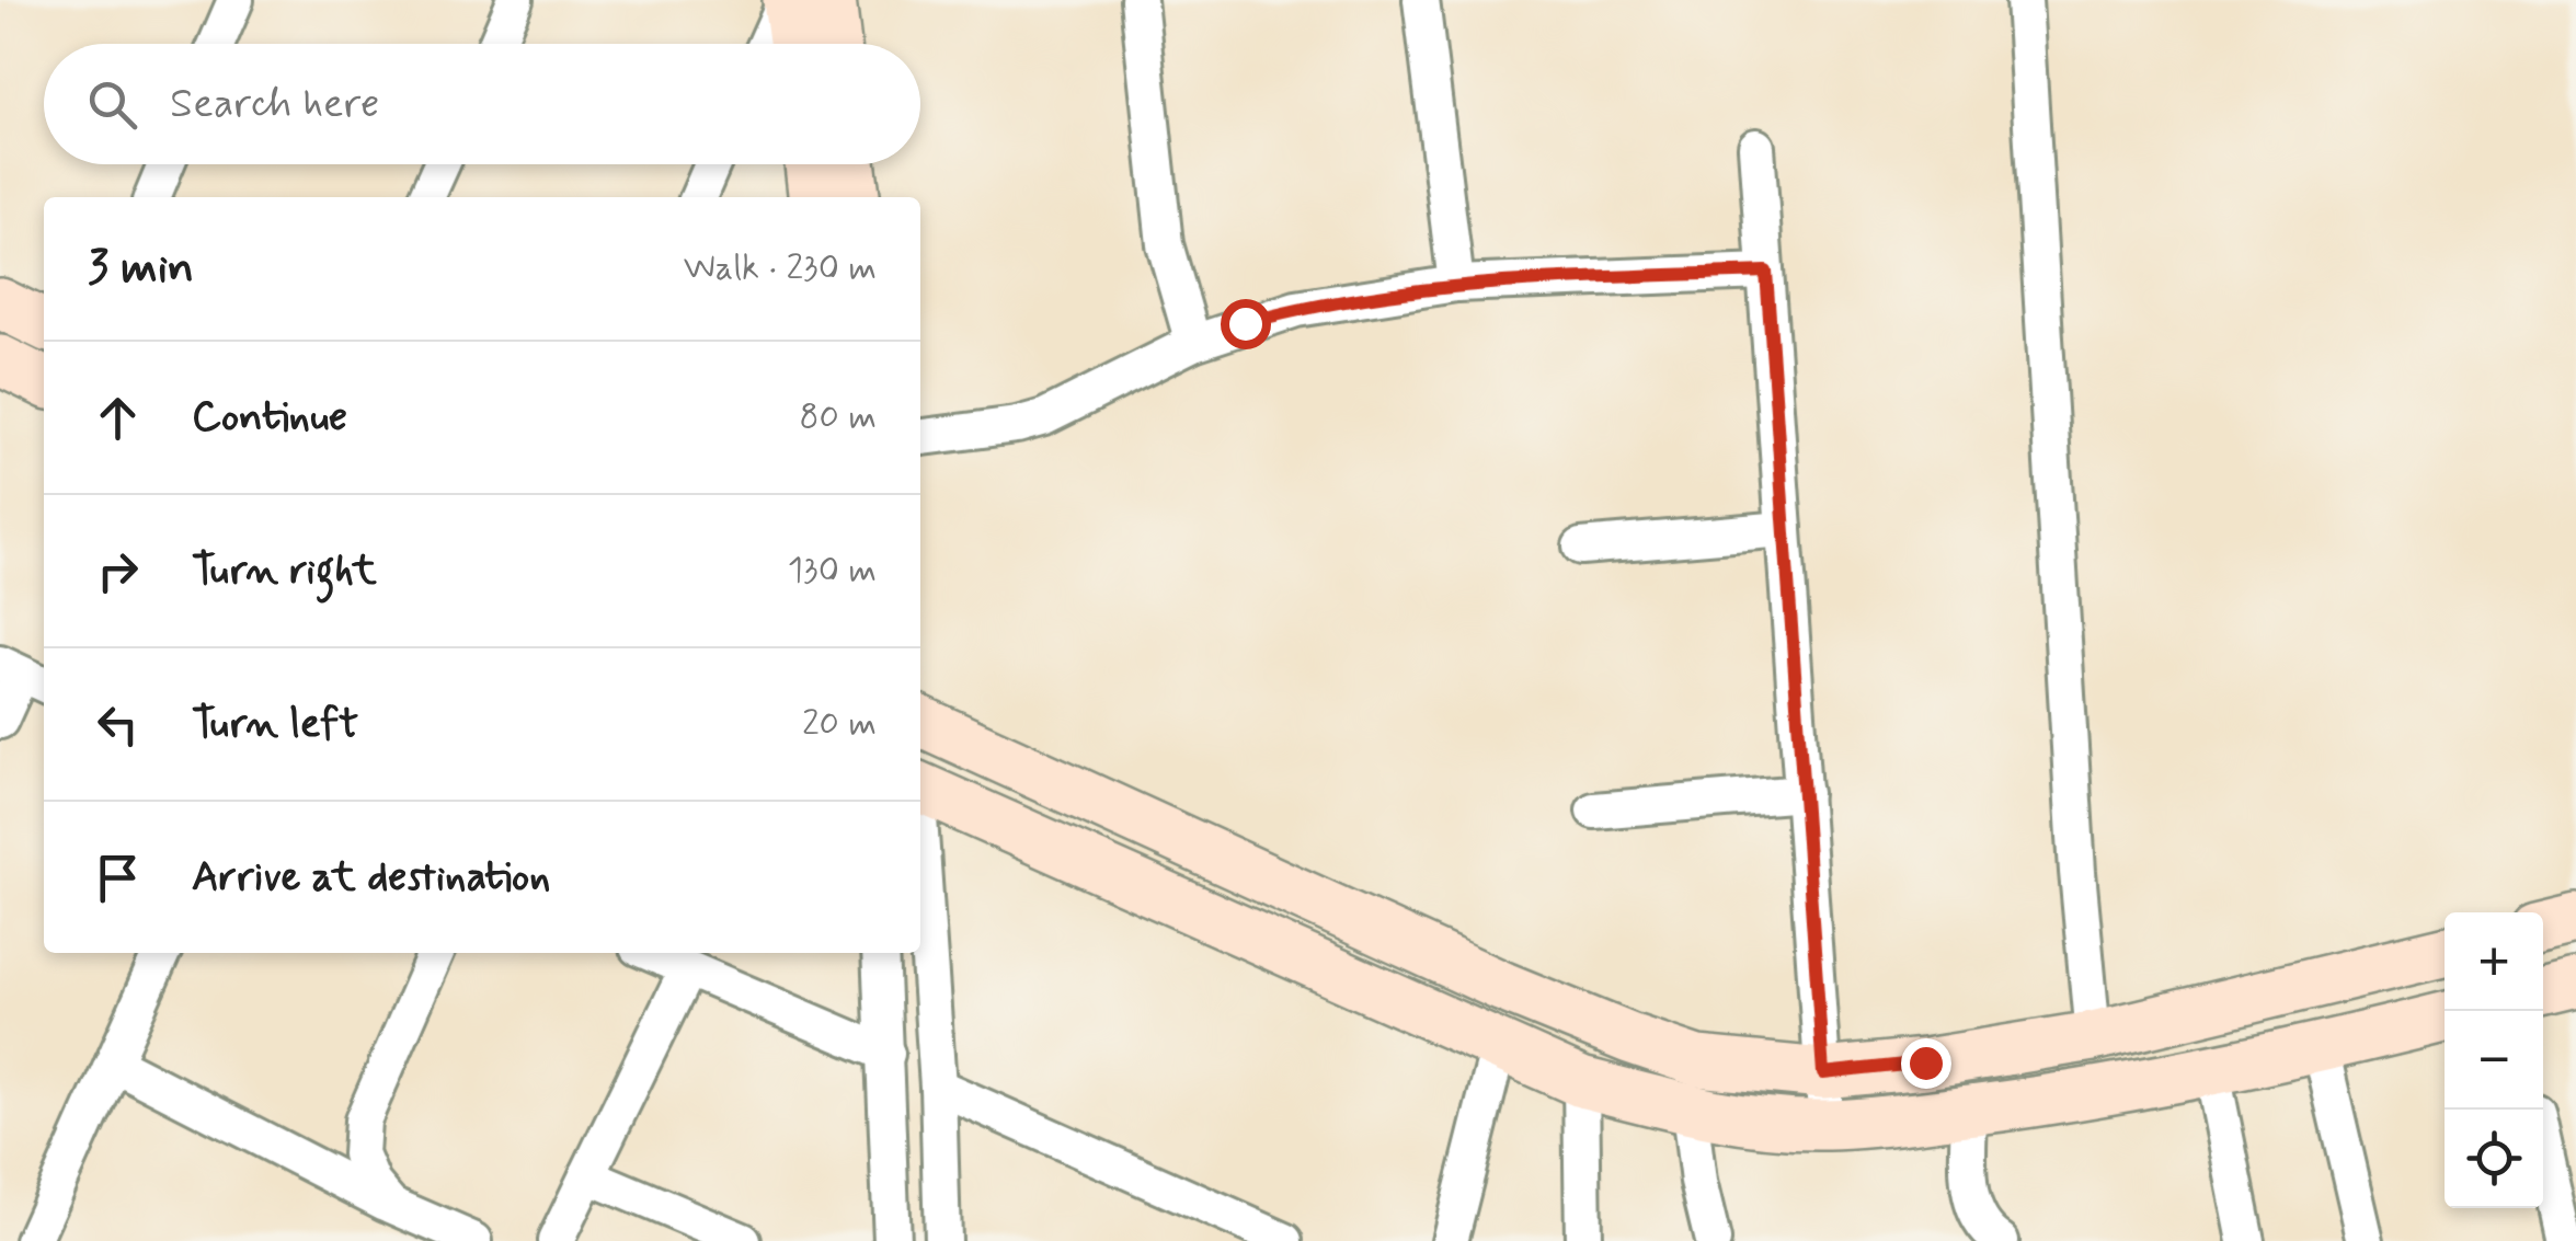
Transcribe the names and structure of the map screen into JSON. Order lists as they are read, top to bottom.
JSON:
{
  "page": {
    "search": "Search here",
    "heading": ["3 min", "Walk · 230 m"],
    "list": [
      ["Continue", "80 m"],
      ["Turn right", "130 m"],
      ["Turn left", "20 m"],
      "Arrive at destination"
    ],
    "map_buttons": ["+", "−"]
  }
}
